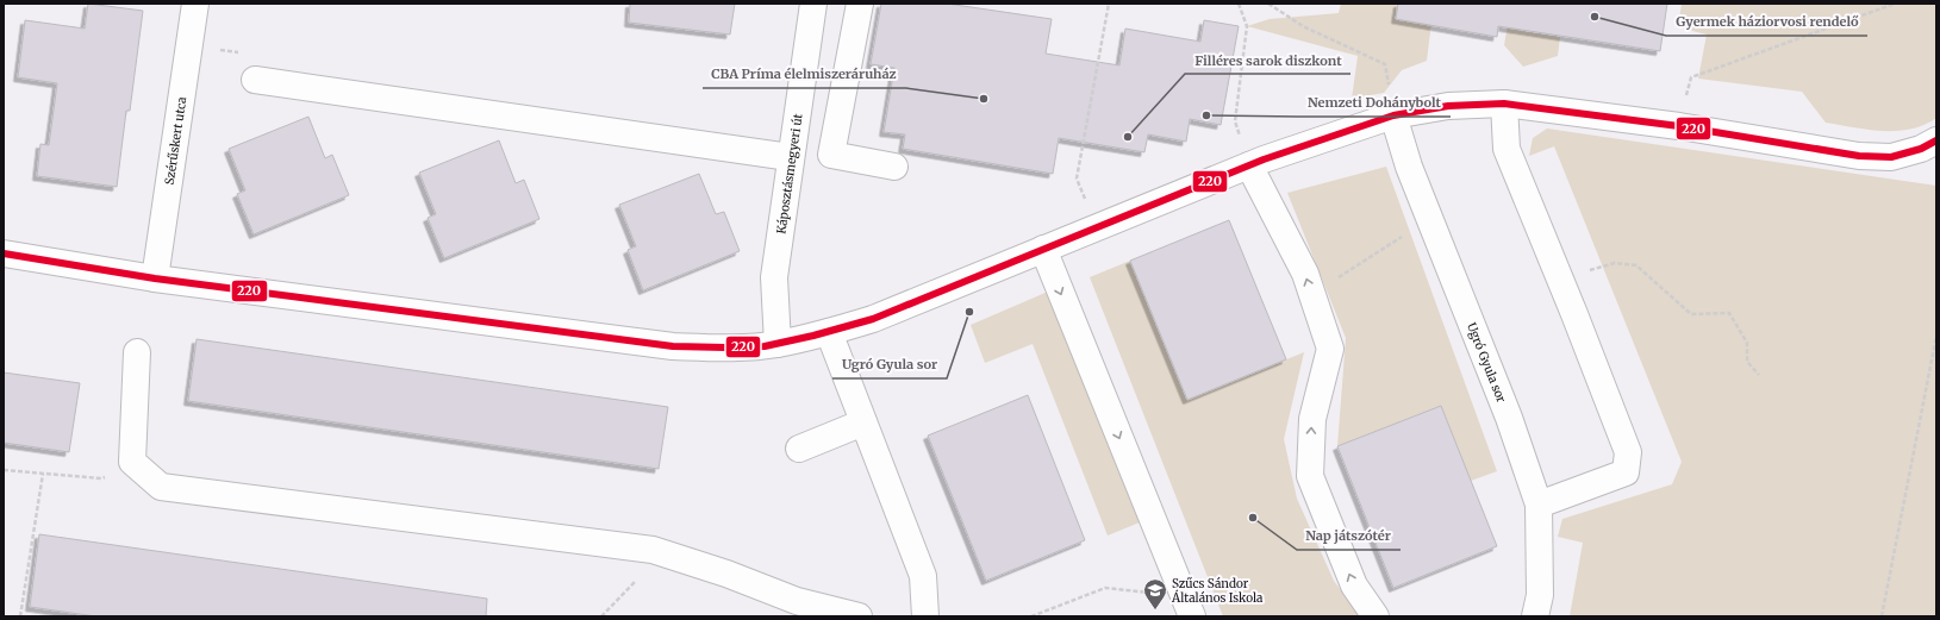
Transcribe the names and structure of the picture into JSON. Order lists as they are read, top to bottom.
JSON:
{
  "streets": {
    "street": ["Szérűskert utca", "Káposztásmegyeri út", "Ugró Gyula sor"]
  },
  "places": {
    "other": [
      "Gyermek háziorvosi rendelő",
      "CBA Príma élelmiszeráruház",
      "Nemzeti Dohánybolt",
      "Filléres sarok diszkont",
      "Ugró Gyula sor",
      "Nap játszótér"
    ],
    "school or university": ["Szűcs Sándor Általános Iskola"]
  },
  "lines": ["transit line 220"]
}
